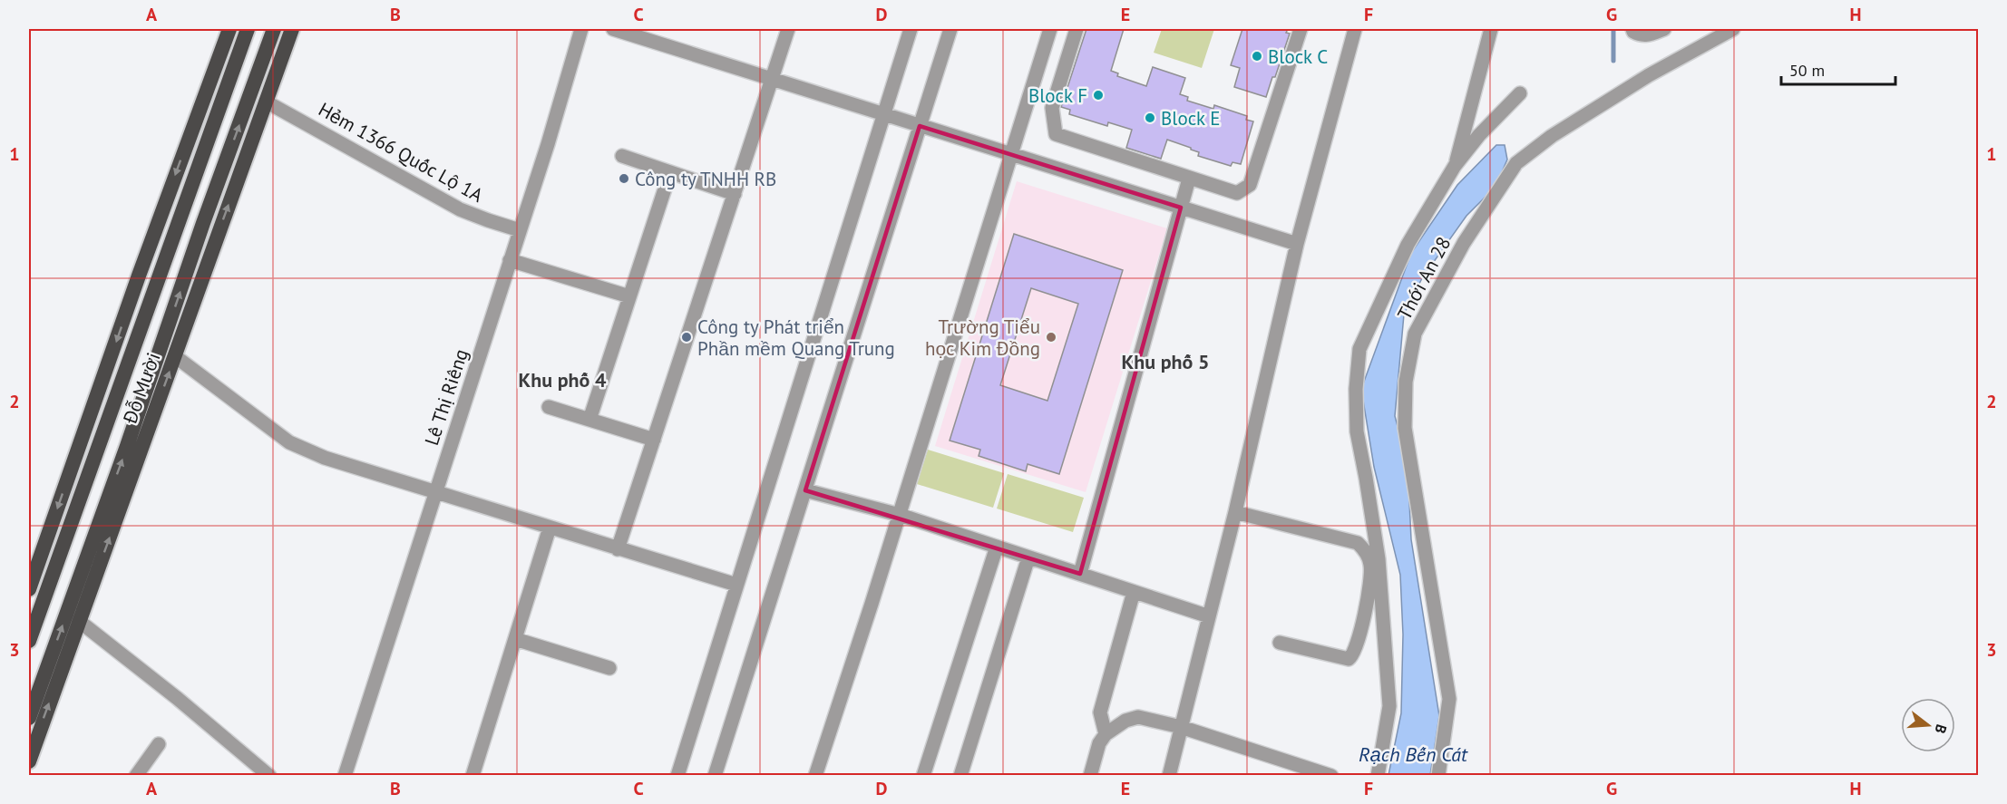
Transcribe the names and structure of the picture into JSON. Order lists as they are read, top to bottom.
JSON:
{
  "streets": {
    "highway": ["Đỗ Mười"],
    "street": ["Hẻm 1366 Quốc Lộ 1A", "Thới An 28", "Lê Thị Riêng"]
  },
  "crossings": [
    ["Hẻm 1366 Quốc Lộ 1A", "Đỗ Mười"],
    ["Hẻm 1366 Quốc Lộ 1A", "Lê Thị Riêng"]
  ],
  "districts": ["Khu phố 5", "Khu phố 4"],
  "water": ["Rạch Bến Cát"],
  "places": [
    "Block C",
    "Block F",
    "Block E",
    "Công ty TNHH RB",
    "Công ty Phát triển Phần mềm Quang Trung",
    "Trường Tiểu học Kim Đồng"
  ],
  "scale_bar": "50 m",
  "north": "right",
  "grid": {
    "columns": [
      "A",
      "B",
      "C",
      "D",
      "E",
      "F",
      "G",
      "H"
    ],
    "rows": ["1", "2", "3"]
  }
}
